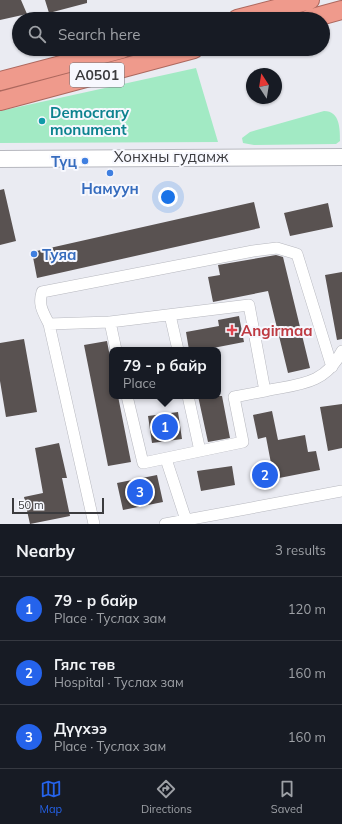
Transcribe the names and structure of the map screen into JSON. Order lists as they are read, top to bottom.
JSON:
{
  "streets": {
    "highway": ["A0501"],
    "main road": ["Хонхны гудамж"]
  },
  "places": {
    "other": [
      "Democrary monument",
      "Түц",
      "Намуун",
      "Туяа"
    ],
    "health": ["Angirmaa"]
  },
  "scale_bar": "50 m",
  "north": "top",
  "page": {
    "search": "Search here",
    "popup": ["79 - р байр", "Place"],
    "pins": ["1", "2", "3"],
    "scale": "50 m",
    "heading": ["Nearby", "3 results"],
    "list": [
      {
        "mark": "1",
        "name": "79 - р байр",
        "note": "Place · Туслах зам",
        "value": "120 m"
      },
      {
        "mark": "2",
        "name": "Гялс төв",
        "note": "Hospital · Туслах зам",
        "value": "160 m"
      },
      {
        "mark": "3",
        "name": "Дүүхээ",
        "note": "Place · Туслах зам",
        "value": "160 m"
      }
    ],
    "nav": ["Map", "Directions", "Saved"]
  }
}
